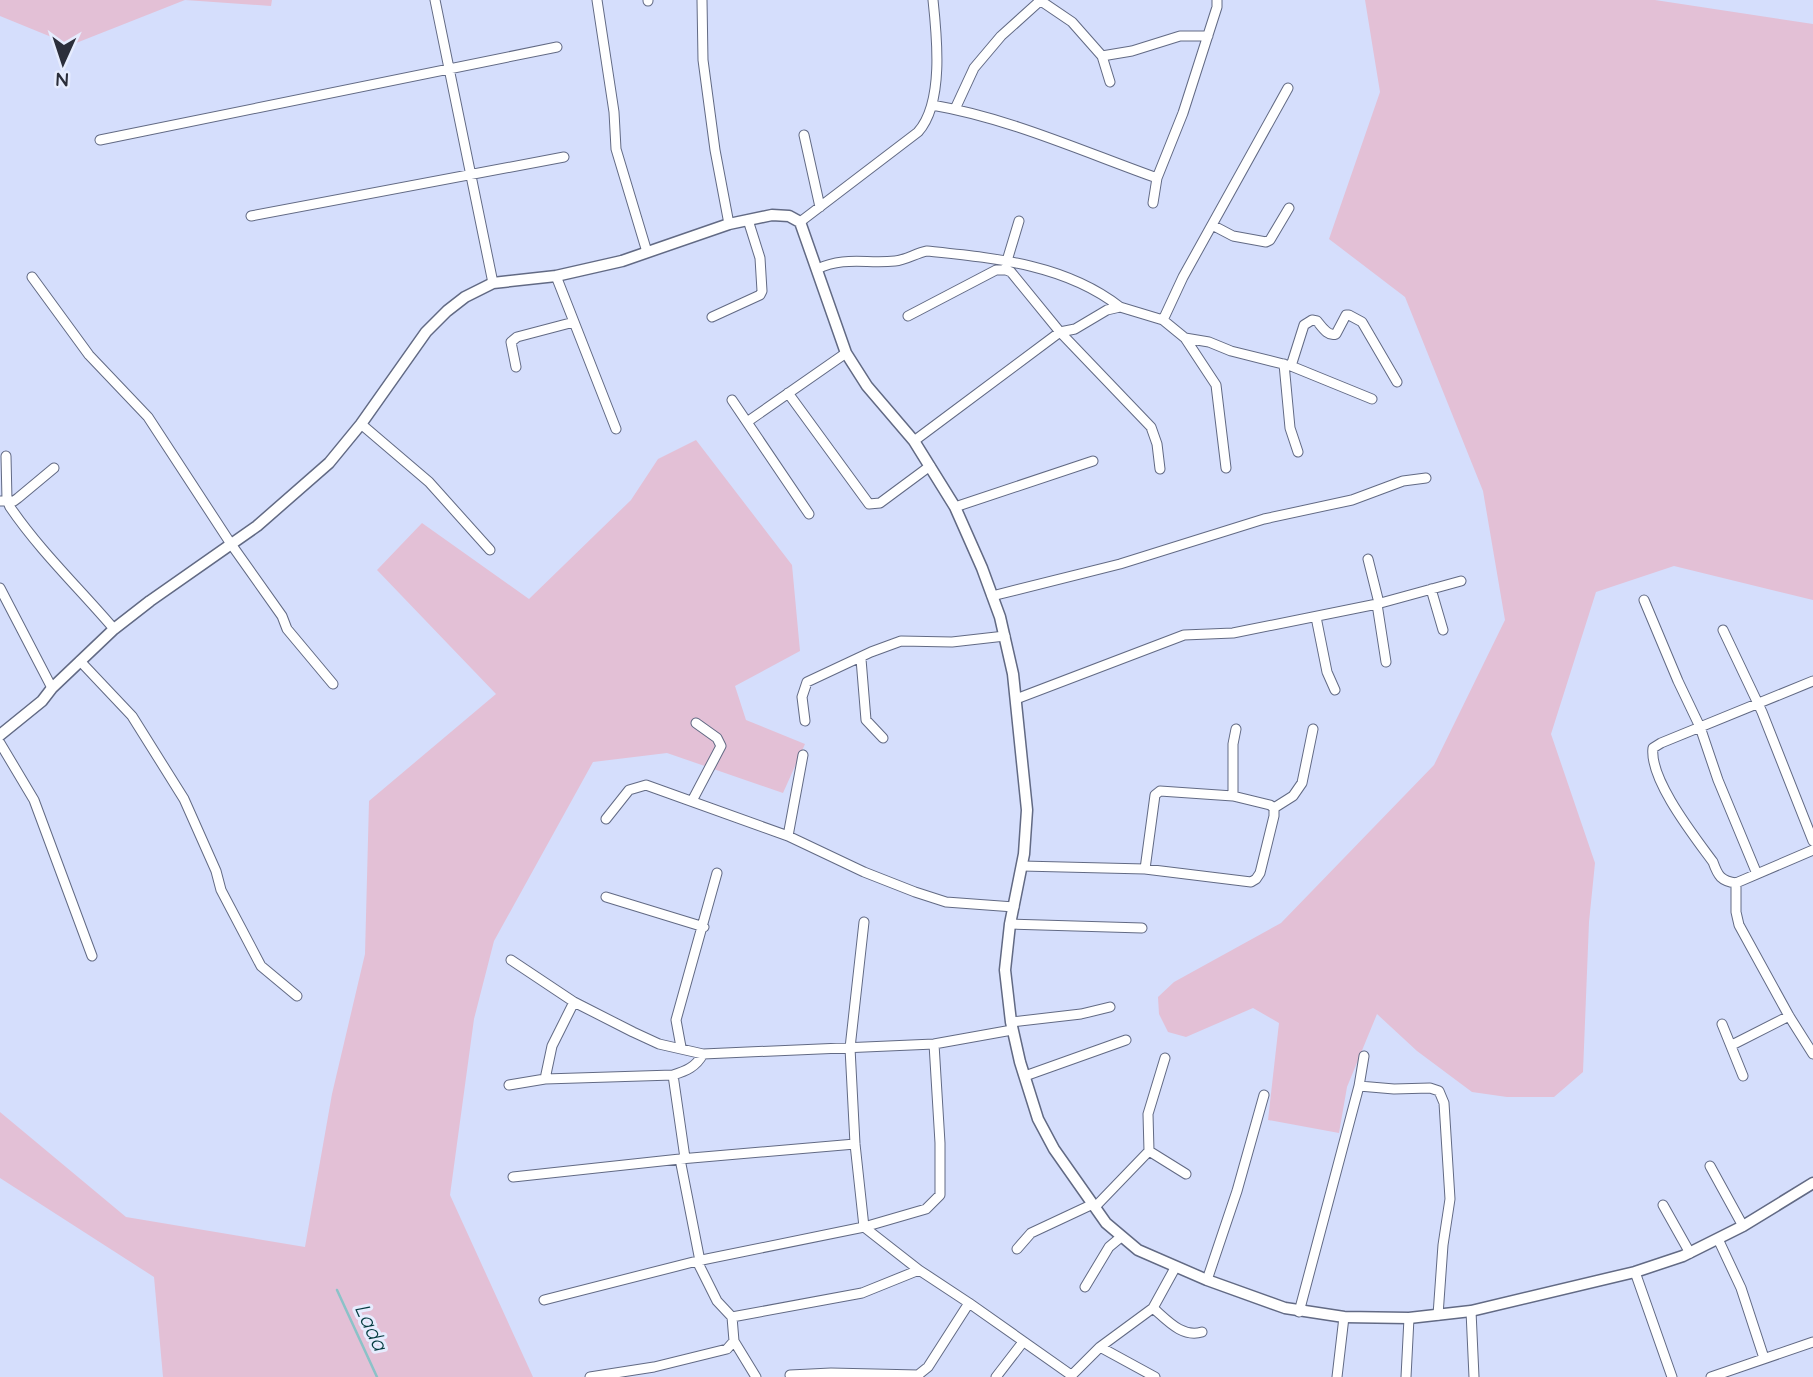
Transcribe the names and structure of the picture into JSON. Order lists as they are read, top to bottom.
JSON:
{
  "water": ["Lada"],
  "north": "bottom"
}
